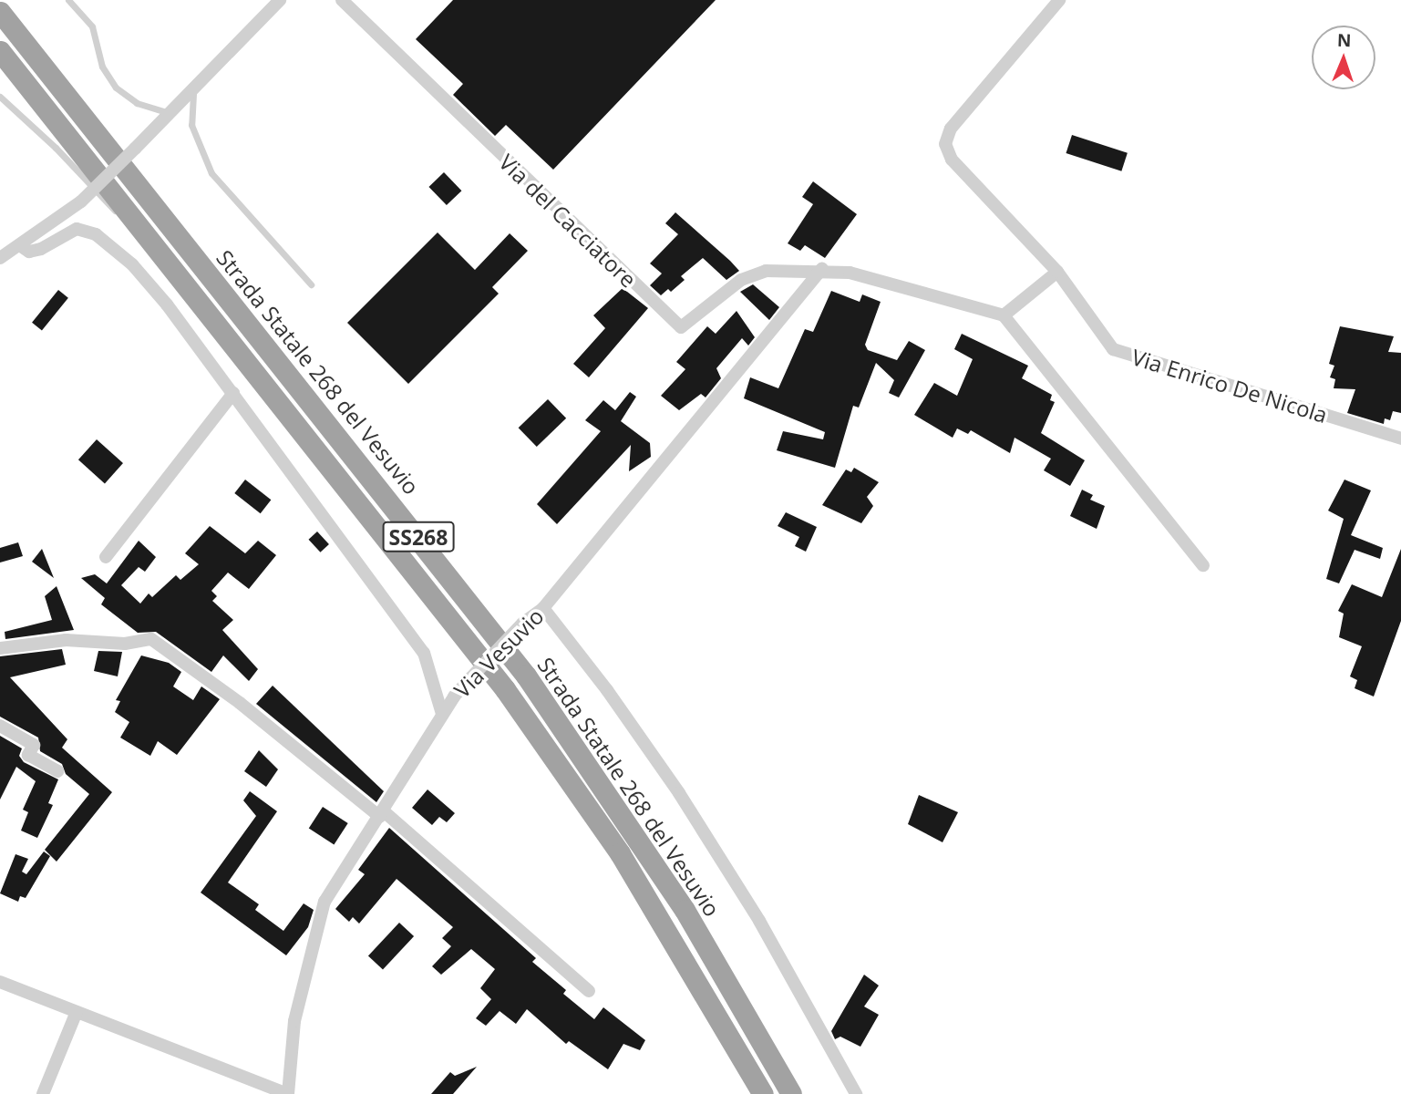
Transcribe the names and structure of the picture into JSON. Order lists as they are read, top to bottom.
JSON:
{
  "streets": {
    "highway": ["Strada Statale 268 del Vesuvio", "SS268"],
    "street": ["Via del Cacciatore", "Via Enrico De Nicola", "Via Vesuvio"]
  },
  "crossings": [
    ["Via del Cacciatore", "Via Vesuvio"]
  ],
  "north": "top"
}
